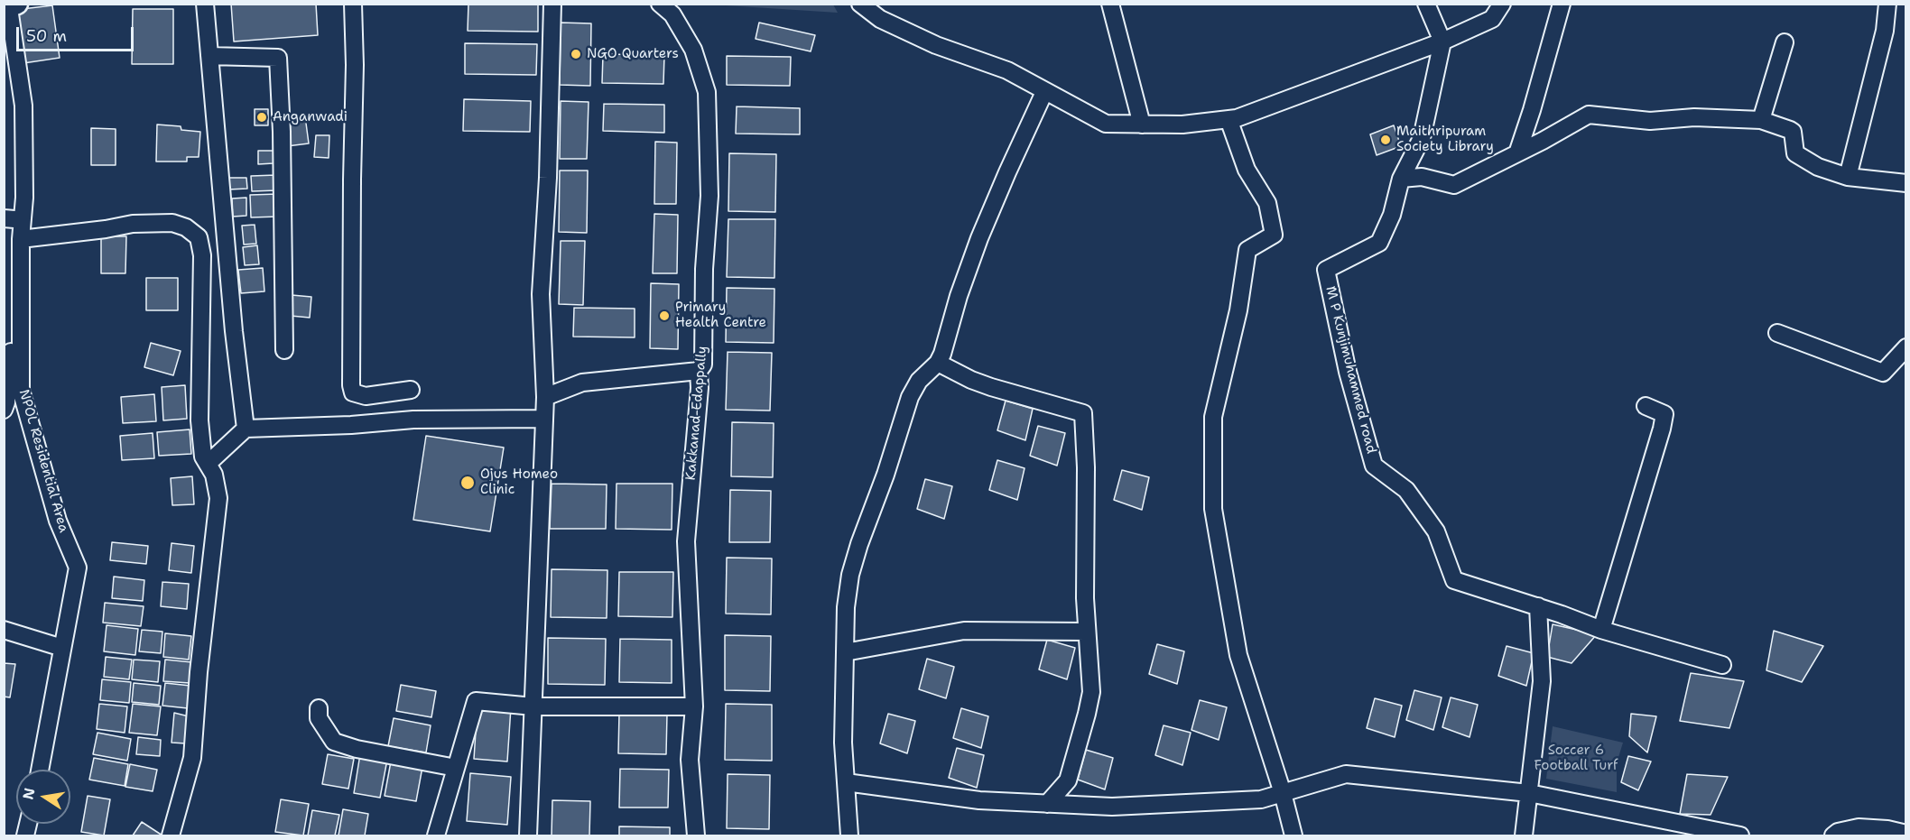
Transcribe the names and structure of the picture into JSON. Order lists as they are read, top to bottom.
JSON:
{
  "streets": {
    "street": ["M P Kunjimuhammed road", "Kakkanad-Edappally", "NPOL Residential Area"]
  },
  "parks": ["Soccer 6 Football Turf"],
  "places": [
    "NGO Quarters",
    "Anganwadi",
    "Maithripuram Society Library",
    "Primary Health Centre",
    "Ojus Homeo Clinic"
  ],
  "scale_bar": "50 m",
  "north": "left"
}
